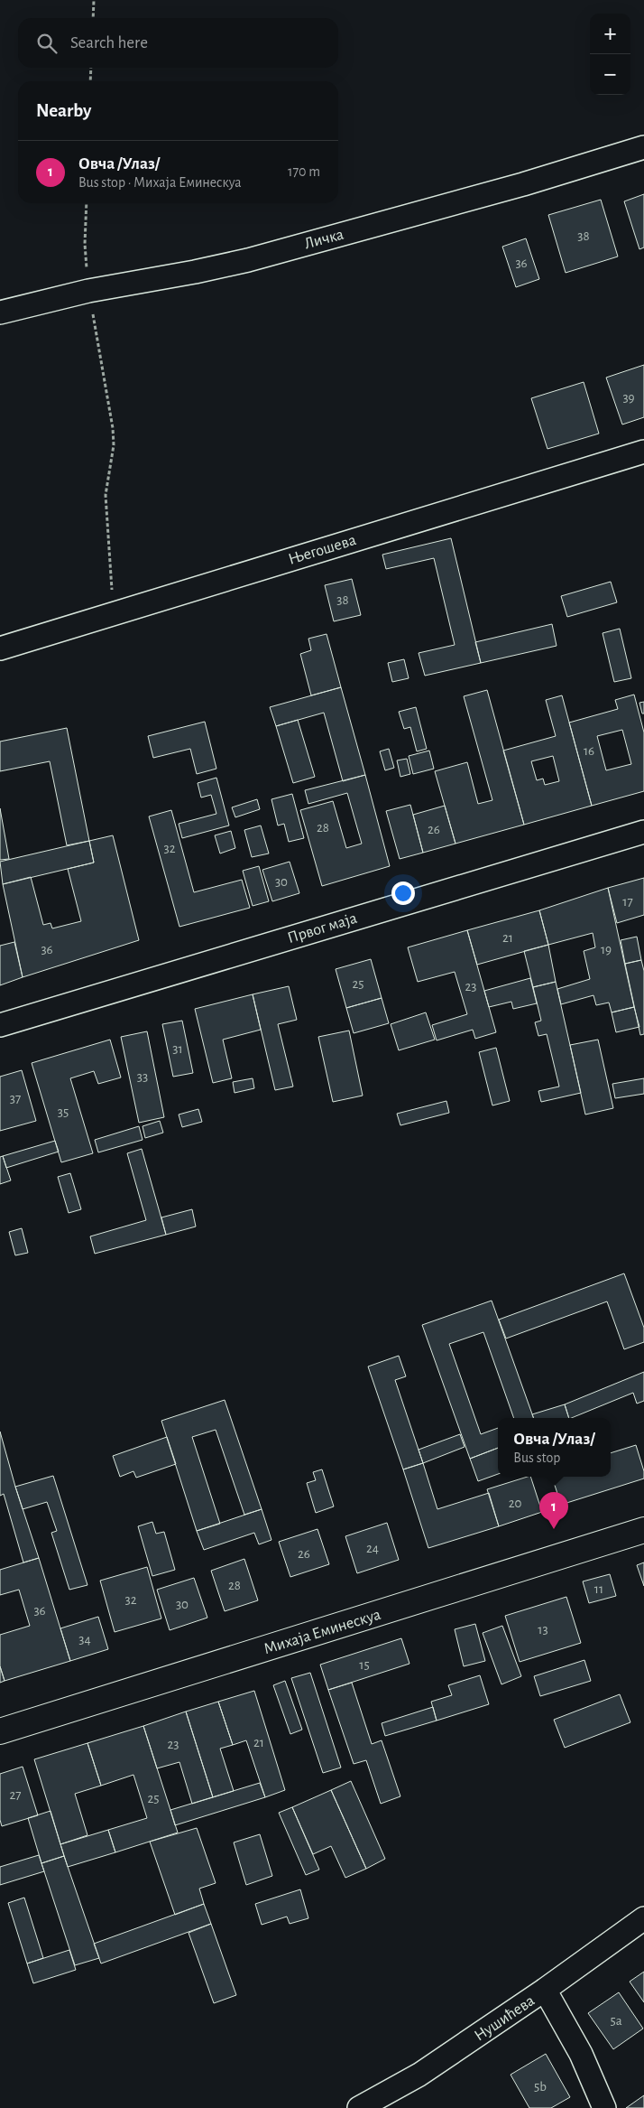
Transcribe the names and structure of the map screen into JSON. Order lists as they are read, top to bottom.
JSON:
{
  "streets": {
    "street": [
      "Личка",
      "Његошева",
      "Првог маја",
      "Михаја Еминескуа",
      "Нушићева"
    ]
  },
  "house_numbers": [
    "38",
    "36",
    "39",
    "38",
    "16",
    "28",
    "26",
    "32",
    "30",
    "17",
    "21",
    "36",
    "19",
    "25",
    "23",
    "31",
    "33",
    "37",
    "35",
    "20",
    "24",
    "26",
    "28",
    "11",
    "32",
    "30",
    "36",
    "13",
    "34",
    "15",
    "21",
    "23",
    "27",
    "25",
    "5a",
    "5b"
  ],
  "page": {
    "map_buttons": ["+", "−"],
    "search": "Search here",
    "heading": "Nearby",
    "list": [
      {
        "mark": "1",
        "name": "Овча /Улаз/",
        "note": "Bus stop · Михаја Еминескуа",
        "value": "170 m"
      }
    ],
    "popup": ["Овча /Улаз/", "Bus stop"],
    "pins": "1"
  }
}
